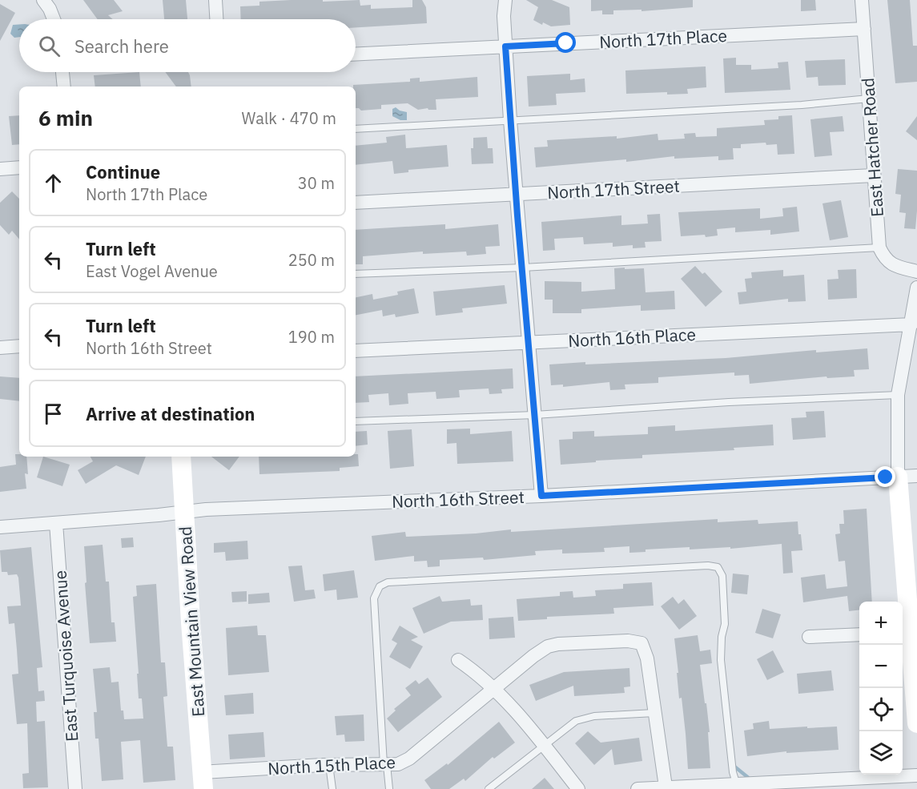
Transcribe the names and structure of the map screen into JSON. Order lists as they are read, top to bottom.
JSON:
{
  "streets": {
    "street": [
      "North 17th Place",
      "East Hatcher Road",
      "North 17th Street",
      "North 16th Place",
      "North 16th Street",
      "East Mountain View Road",
      "East Turquoise Avenue",
      "North 15th Place"
    ]
  },
  "crossings": [
    ["North 17th Place", "East Hatcher Road"],
    ["East Hatcher Road", "North 17th Street"],
    ["North 16th Street", "East Mountain View Road"],
    ["North 16th Street", "East Turquoise Avenue"],
    ["East Mountain View Road", "North 15th Place"]
  ],
  "page": {
    "search": "Search here",
    "heading": ["6 min", "Walk · 470 m"],
    "list": [
      ["Continue", "North 17th Place", "30 m"],
      ["Turn left", "East Vogel Avenue", "250 m"],
      ["Turn left", "North 16th Street", "190 m"],
      "Arrive at destination"
    ],
    "map_buttons": ["+", "−"]
  }
}
